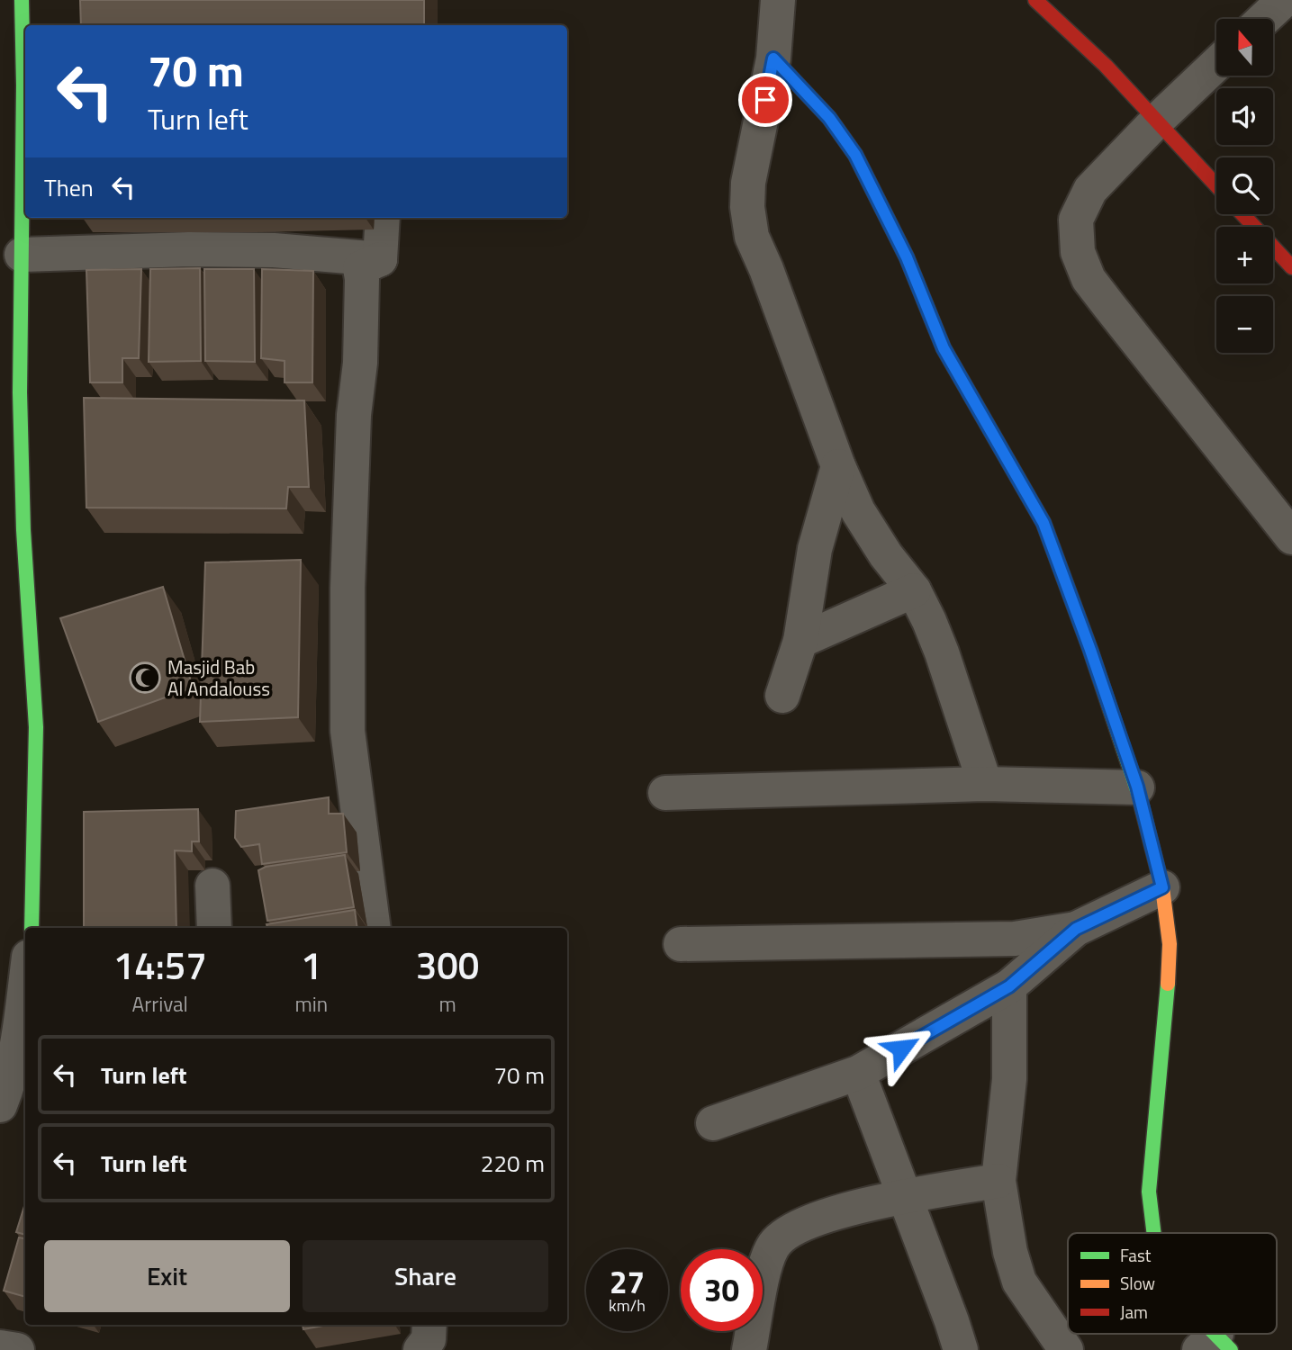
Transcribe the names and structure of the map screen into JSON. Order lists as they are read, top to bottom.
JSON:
{
  "places": {
    "mosque": ["Masjid Bab Al Andalouss"]
  },
  "legend": ["Fast", "Slow", "Jam"],
  "north": "top",
  "page": {
    "map_buttons": ["+", "−"],
    "turn": ["70 m", "Turn left"],
    "then": "Then",
    "eta": [
      "14:57",
      "Arrival",
      "1",
      "min",
      "300",
      "m"
    ],
    "list": [
      {
        "name": "Turn left",
        "value": "70 m"
      },
      {
        "name": "Turn left",
        "value": "220 m"
      }
    ],
    "buttons": ["Exit", "Share"],
    "speed": "27 km/h",
    "limit": "30"
  }
}
